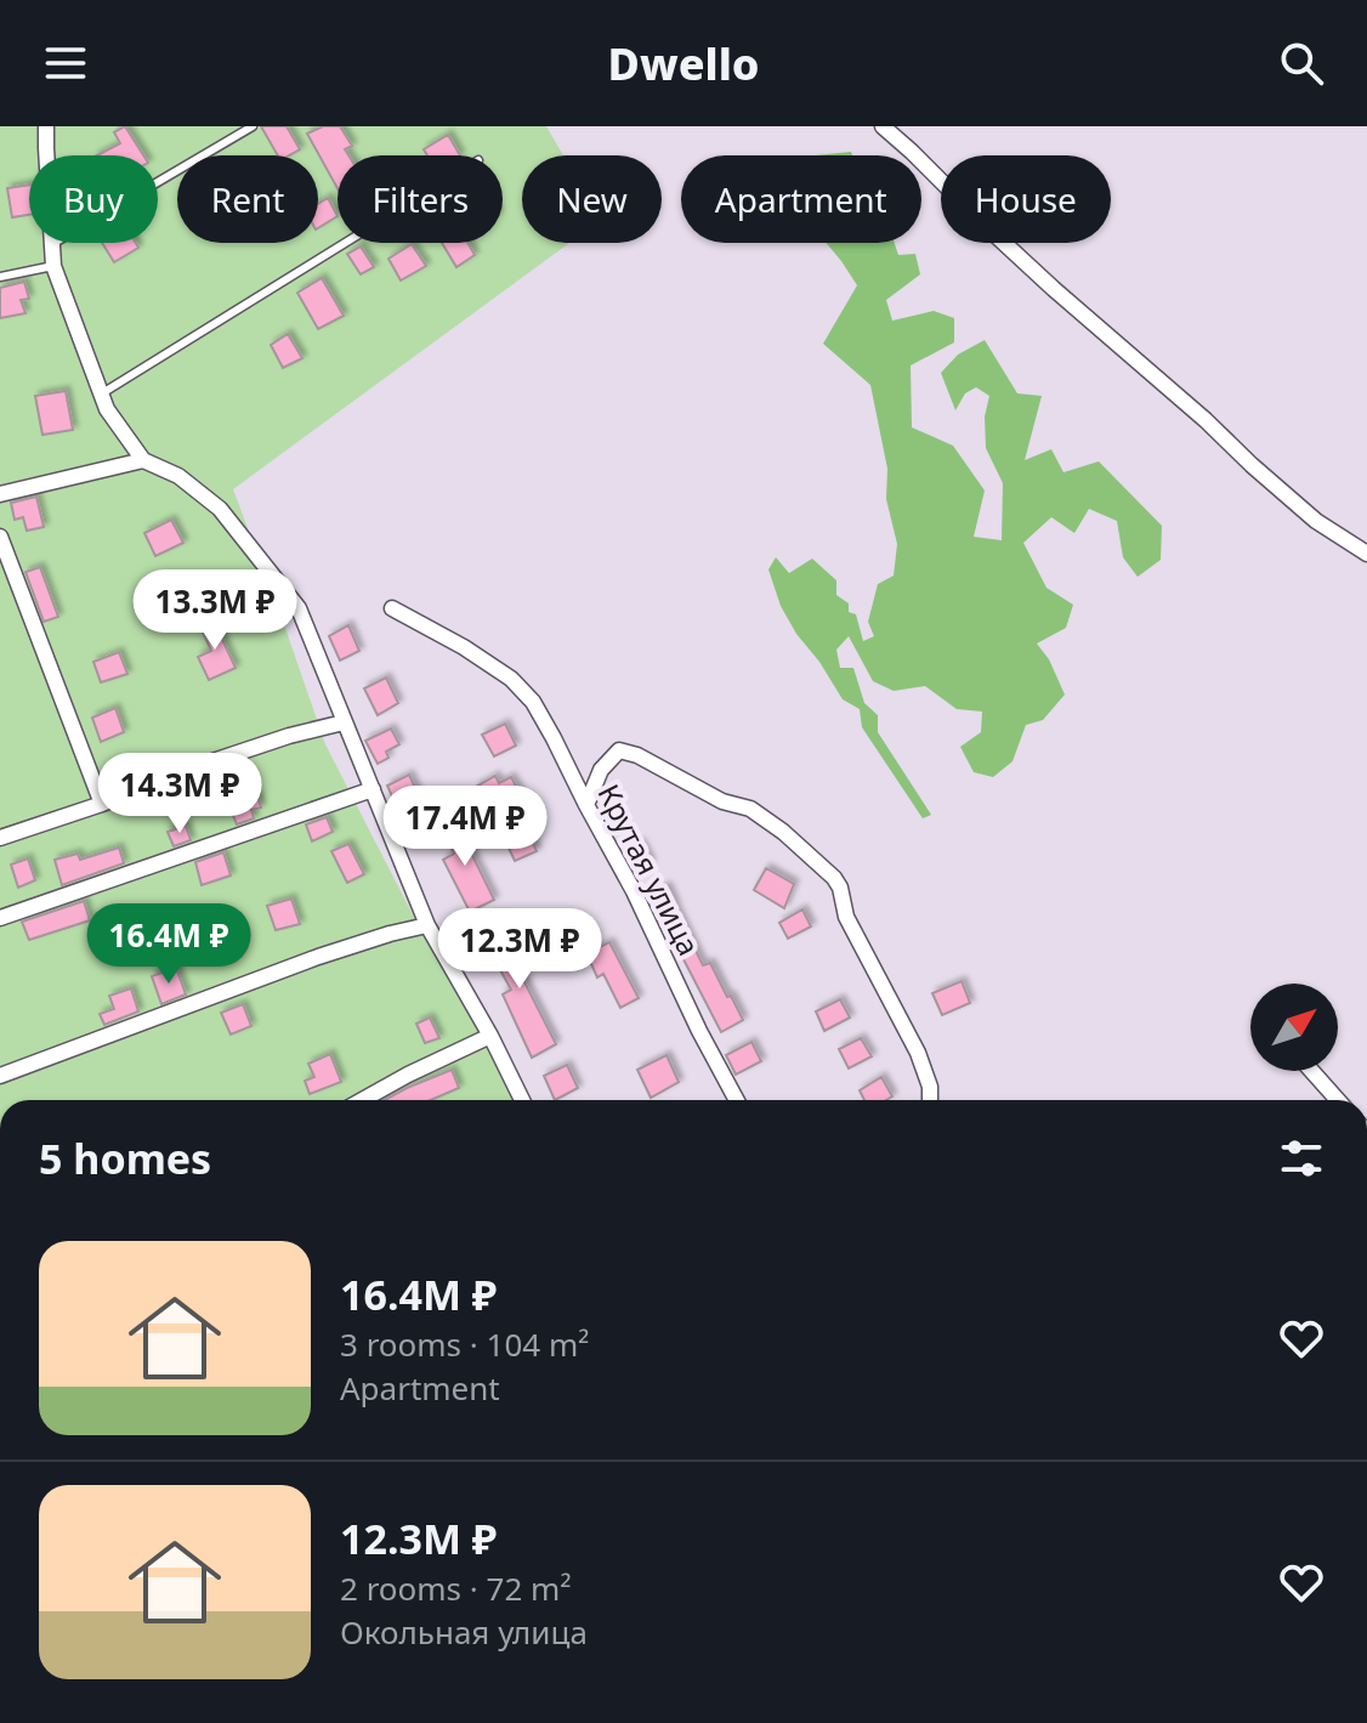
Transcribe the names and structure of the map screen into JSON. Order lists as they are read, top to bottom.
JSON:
{
  "streets": {
    "street": ["Крутая улица"]
  },
  "north": "top right",
  "page": {
    "header": "Dwello",
    "chip": [
      "Buy",
      "Rent",
      "Filters",
      "New",
      "Apartment",
      "House"
    ],
    "price": [
      "13.3M ₽",
      "14.3M ₽",
      "17.4M ₽",
      "16.4M ₽",
      "12.3M ₽"
    ],
    "heading": "5 homes",
    "list": [
      {
        "name": "16.4M ₽",
        "note": "3 rooms · 104 m² · Apartment"
      },
      {
        "name": "12.3M ₽",
        "note": "2 rooms · 72 m² · Окольная улица"
      }
    ]
  }
}
